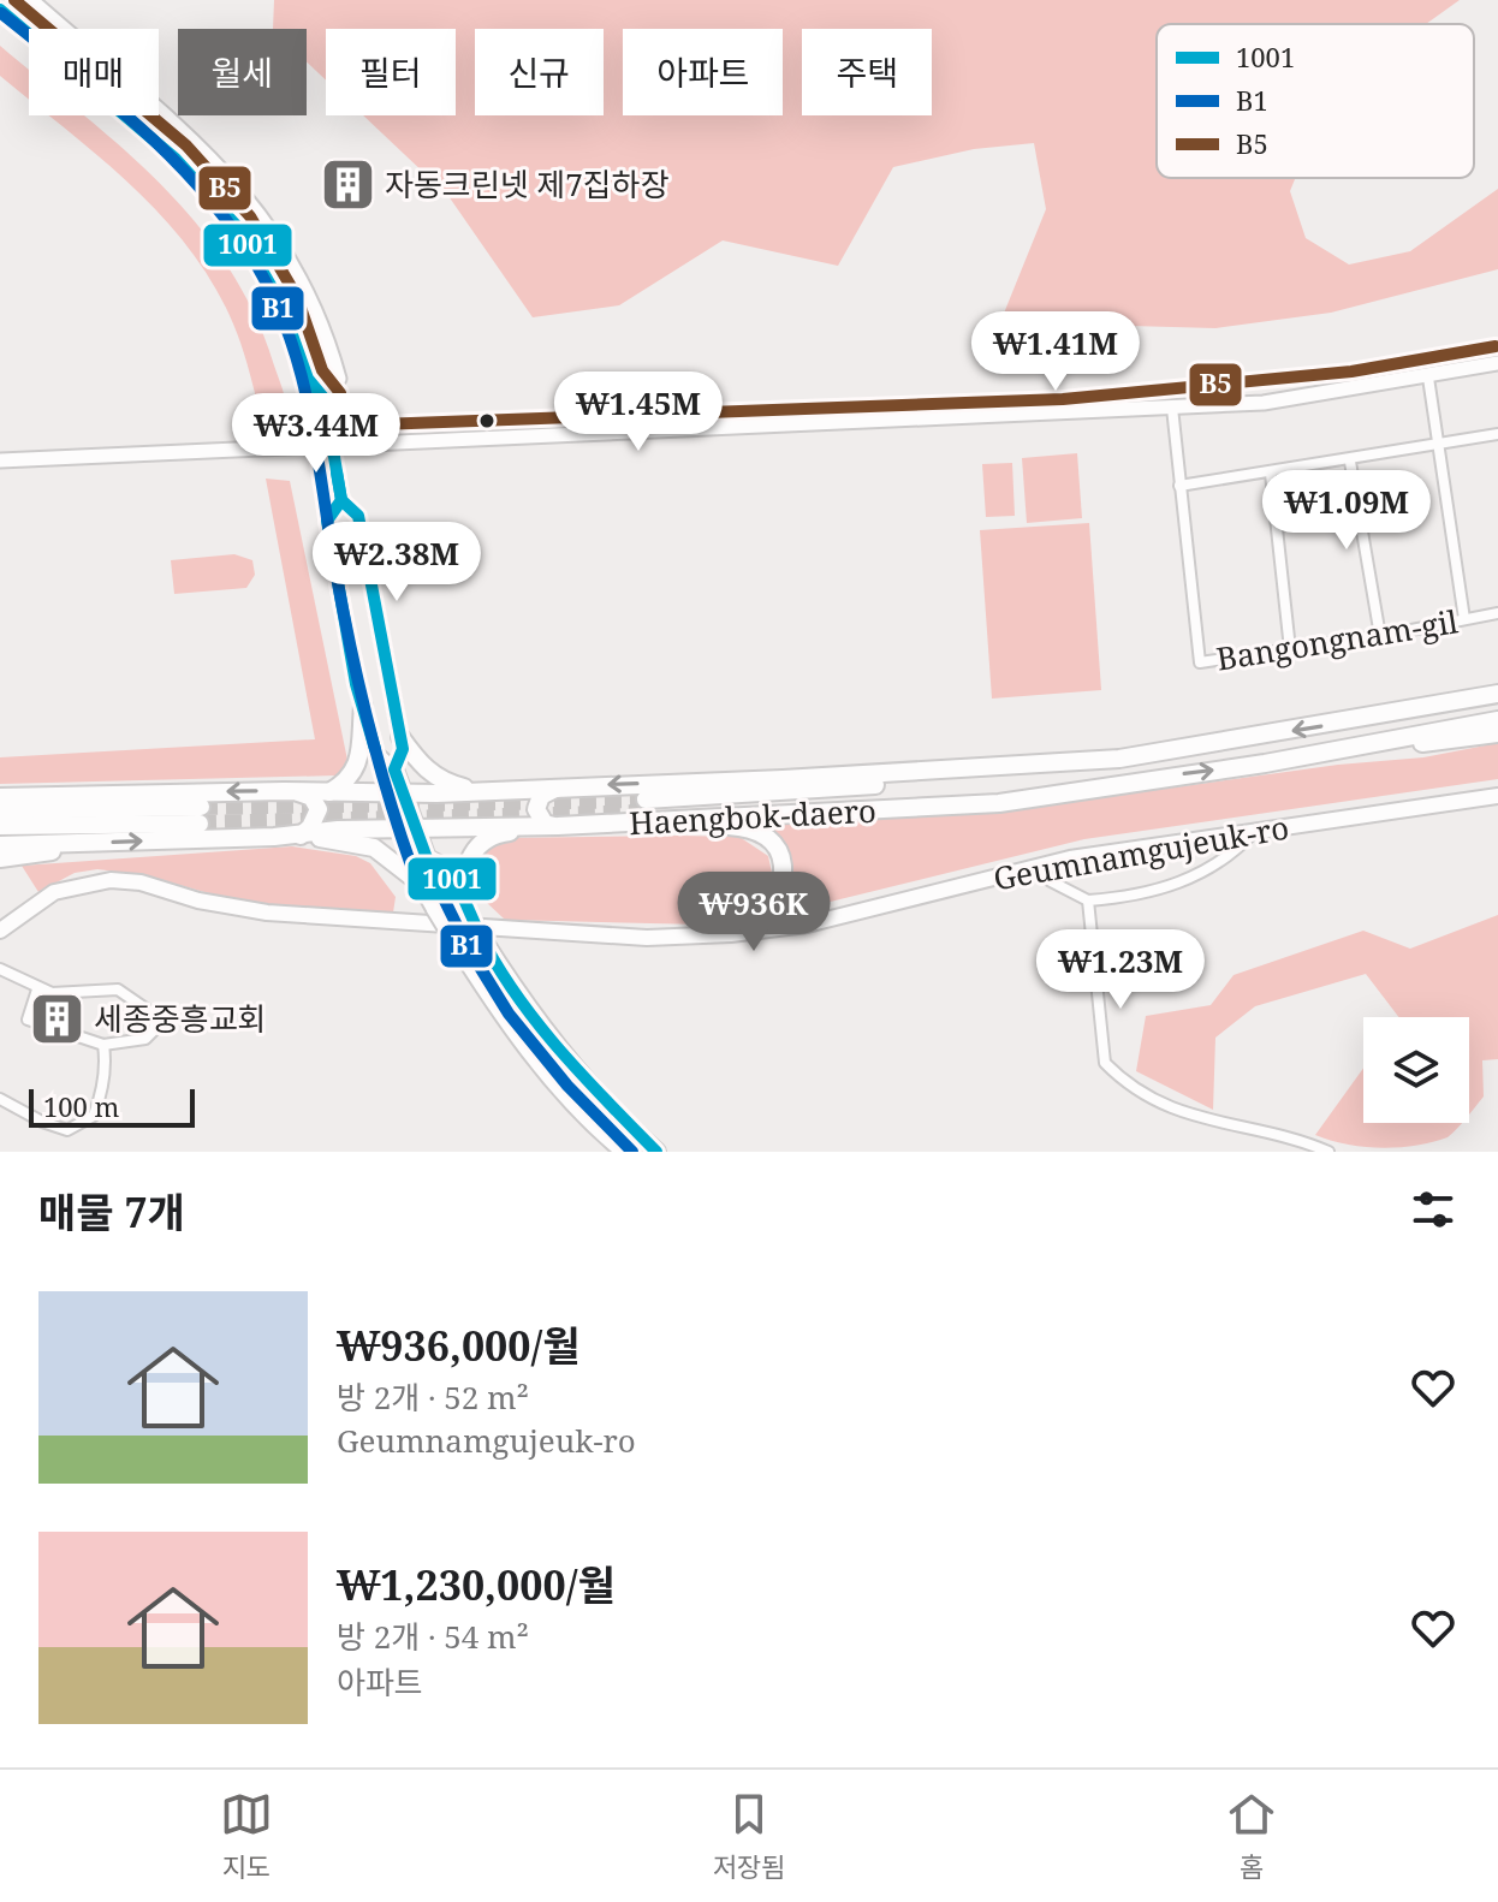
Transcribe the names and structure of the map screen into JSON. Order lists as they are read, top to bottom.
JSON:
{
  "streets": {
    "highway": ["Haengbok-daero"],
    "main road": ["Geumnamgujeuk-ro"],
    "street": ["Bangongnam-gil"]
  },
  "places": {
    "building": ["자동크린넷 제7집하장", "세종중흥교회"]
  },
  "lines": ["transit line B5", "transit line 1001", "transit line B1"],
  "legend": ["1001", "B1", "B5"],
  "scale_bar": "100 m",
  "page": {
    "chip": [
      "매매",
      "월세",
      "필터",
      "신규",
      "아파트",
      "주택"
    ],
    "price": [
      "₩1.41M",
      "₩1.45M",
      "₩3.44M",
      "₩1.09M",
      "₩2.38M",
      "₩936K",
      "₩1.23M"
    ],
    "scale": "100 m",
    "heading": "매물 7개",
    "list": [
      {
        "name": "₩936,000/월",
        "note": "방 2개 · 52 m² · Geumnamgujeuk-ro"
      },
      {
        "name": "₩1,230,000/월",
        "note": "방 2개 · 54 m² · 아파트"
      }
    ],
    "tabs": ["지도", "저장됨", "홈"]
  }
}
